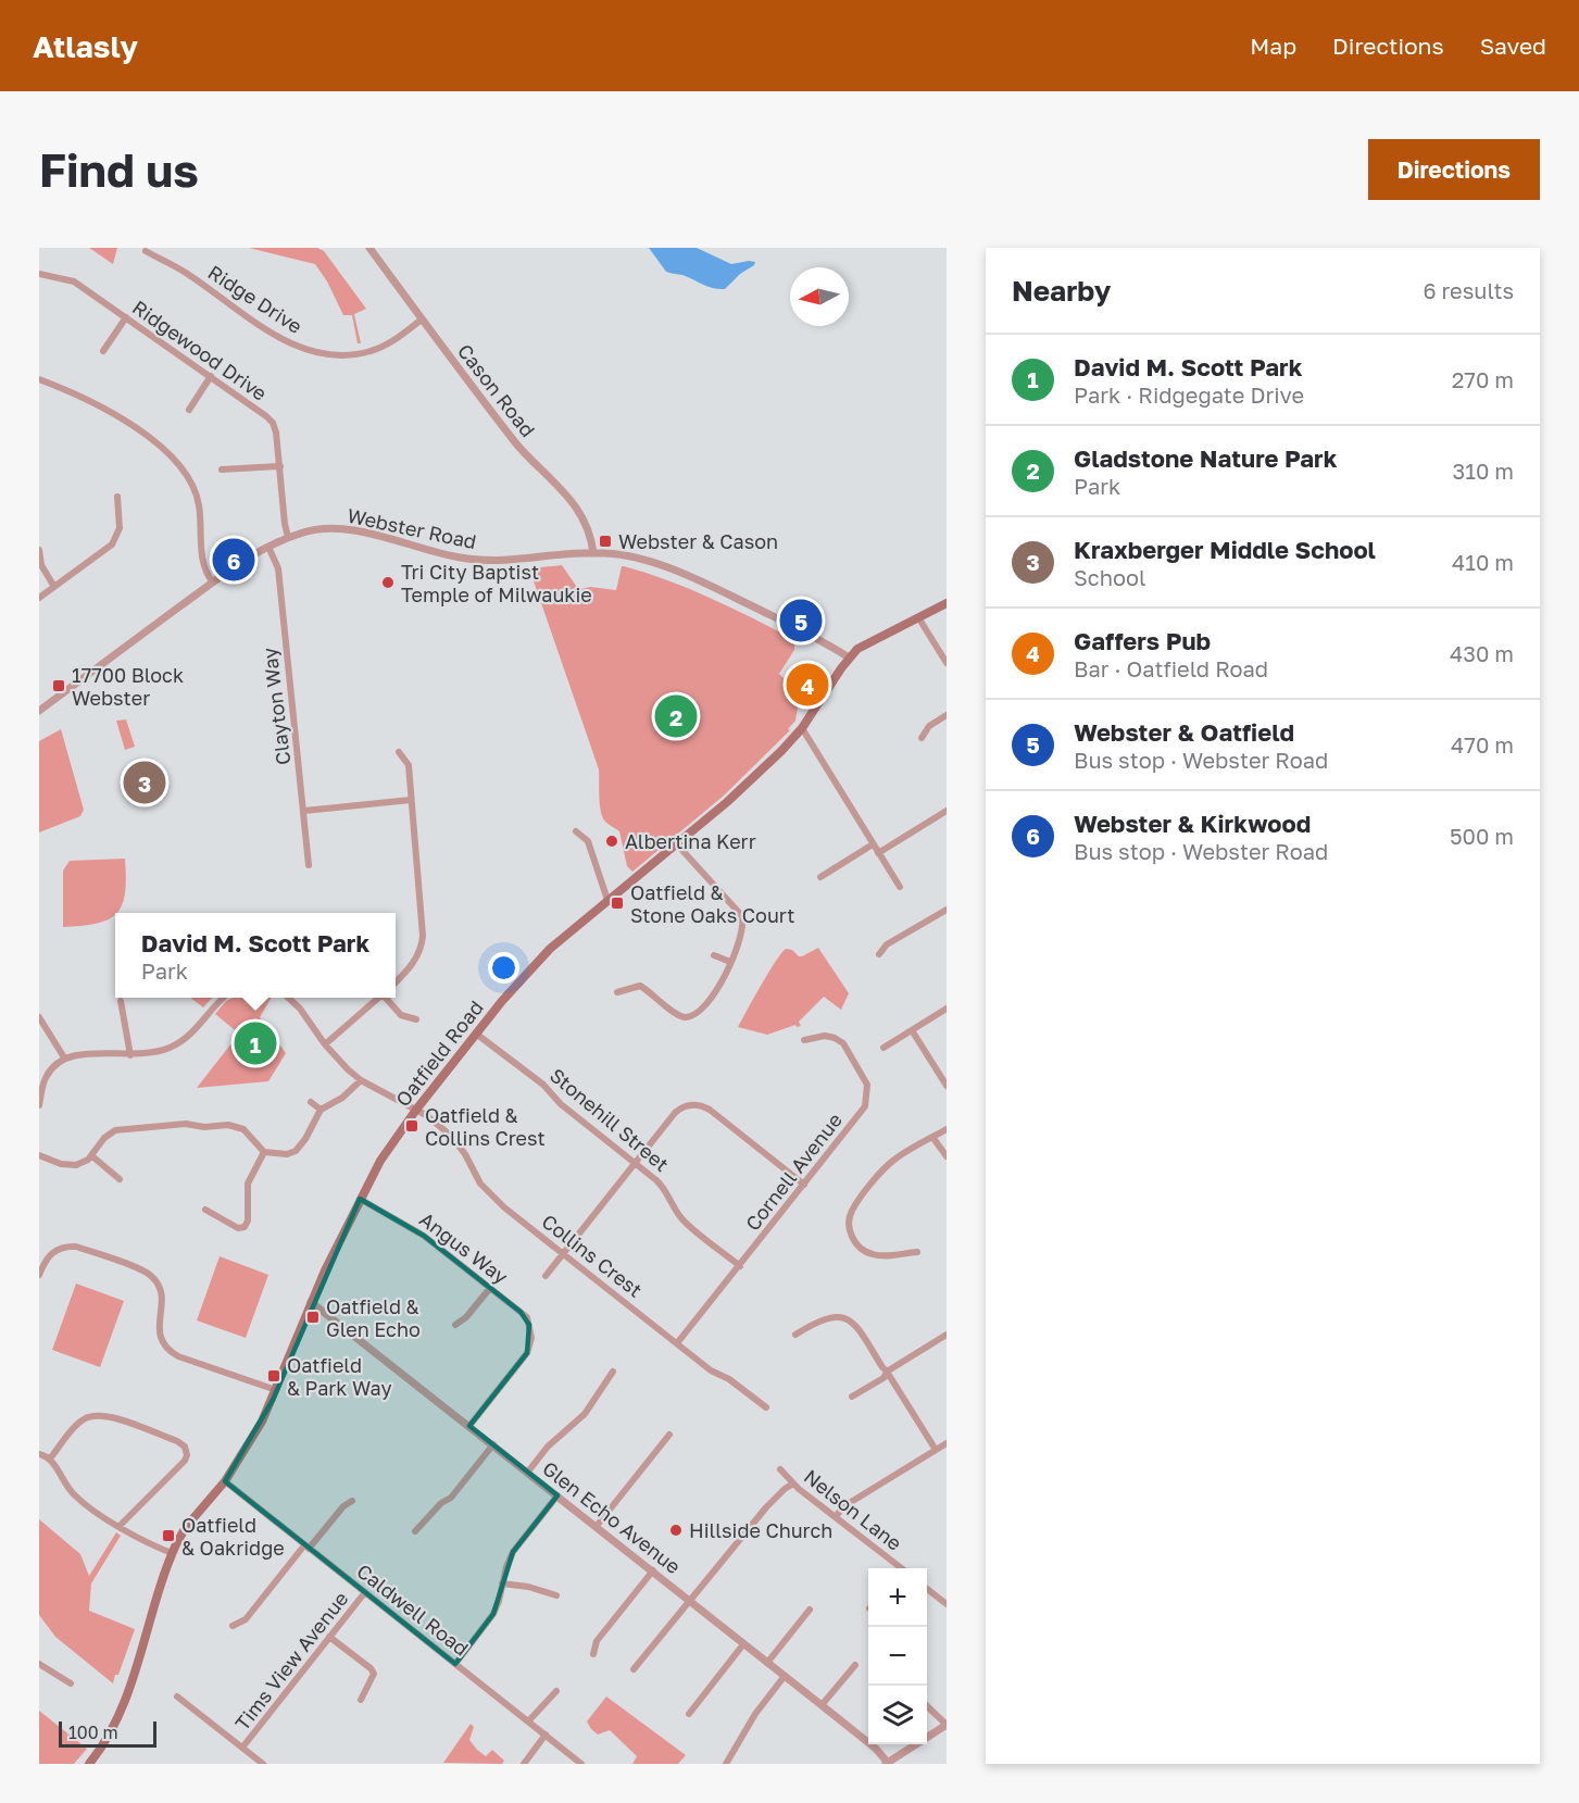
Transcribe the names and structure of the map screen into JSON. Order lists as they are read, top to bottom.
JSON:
{
  "streets": {
    "main road": ["Oatfield Road"],
    "street": [
      "Ridge Drive",
      "Ridgewood Drive",
      "Cason Road",
      "Webster Road",
      "Clayton Way",
      "Stonehill Street",
      "Cornell Avenue",
      "Angus Way",
      "Collins Crest",
      "Nelson Lane",
      "Glen Echo Avenue",
      "Caldwell Road",
      "Tims View Avenue"
    ]
  },
  "crossings": [
    ["Ridge Drive", "Cason Road"],
    ["Ridgewood Drive", "Webster Road"],
    ["Cason Road", "Webster Road"],
    ["Webster Road", "Clayton Way"],
    ["Webster Road", "Oatfield Road"],
    ["Oatfield Road", "Stonehill Street"],
    ["Oatfield Road", "Angus Way"],
    ["Oatfield Road", "Collins Crest"],
    ["Oatfield Road", "Glen Echo Avenue"],
    ["Oatfield Road", "Caldwell Road"],
    ["Stonehill Street", "Cornell Avenue"],
    ["Cornell Avenue", "Collins Crest"],
    ["Angus Way", "Glen Echo Avenue"],
    ["Caldwell Road", "Tims View Avenue"]
  ],
  "places": {
    "transit": [
      "Webster & Cason",
      "17700 Block Webster",
      "Oatfield & Stone Oaks Court",
      "Oatfield & Collins Crest",
      "Oatfield & Glen Echo",
      "Oatfield & Park Way",
      "Oatfield & Oakridge"
    ],
    "other": ["Tri City Baptist Temple of Milwaukie", "Albertina Kerr", "Hillside Church"]
  },
  "scale_bar": "100 m",
  "north": "left",
  "page": {
    "header": "Atlasly",
    "nav": ["Map", "Directions", "Saved"],
    "buttons": "Directions",
    "title": "Find us",
    "heading": ["Nearby", "6 results"],
    "list": [
      {
        "mark": "1",
        "name": "David M. Scott Park",
        "note": "Park · Ridgegate Drive",
        "value": "270 m"
      },
      {
        "mark": "2",
        "name": "Gladstone Nature Park",
        "note": "Park",
        "value": "310 m"
      },
      {
        "mark": "3",
        "name": "Kraxberger Middle School",
        "note": "School",
        "value": "410 m"
      },
      {
        "mark": "4",
        "name": "Gaffers Pub",
        "note": "Bar · Oatfield Road",
        "value": "430 m"
      },
      {
        "mark": "5",
        "name": "Webster & Oatfield",
        "note": "Bus stop · Webster Road",
        "value": "470 m"
      },
      {
        "mark": "6",
        "name": "Webster & Kirkwood",
        "note": "Bus stop · Webster Road",
        "value": "500 m"
      }
    ],
    "pins": [
      "6",
      "5",
      "4",
      "2",
      "3",
      "1"
    ],
    "popup": ["David M. Scott Park", "Park"],
    "map_buttons": ["+", "−"],
    "scale": "100 m"
  }
}
